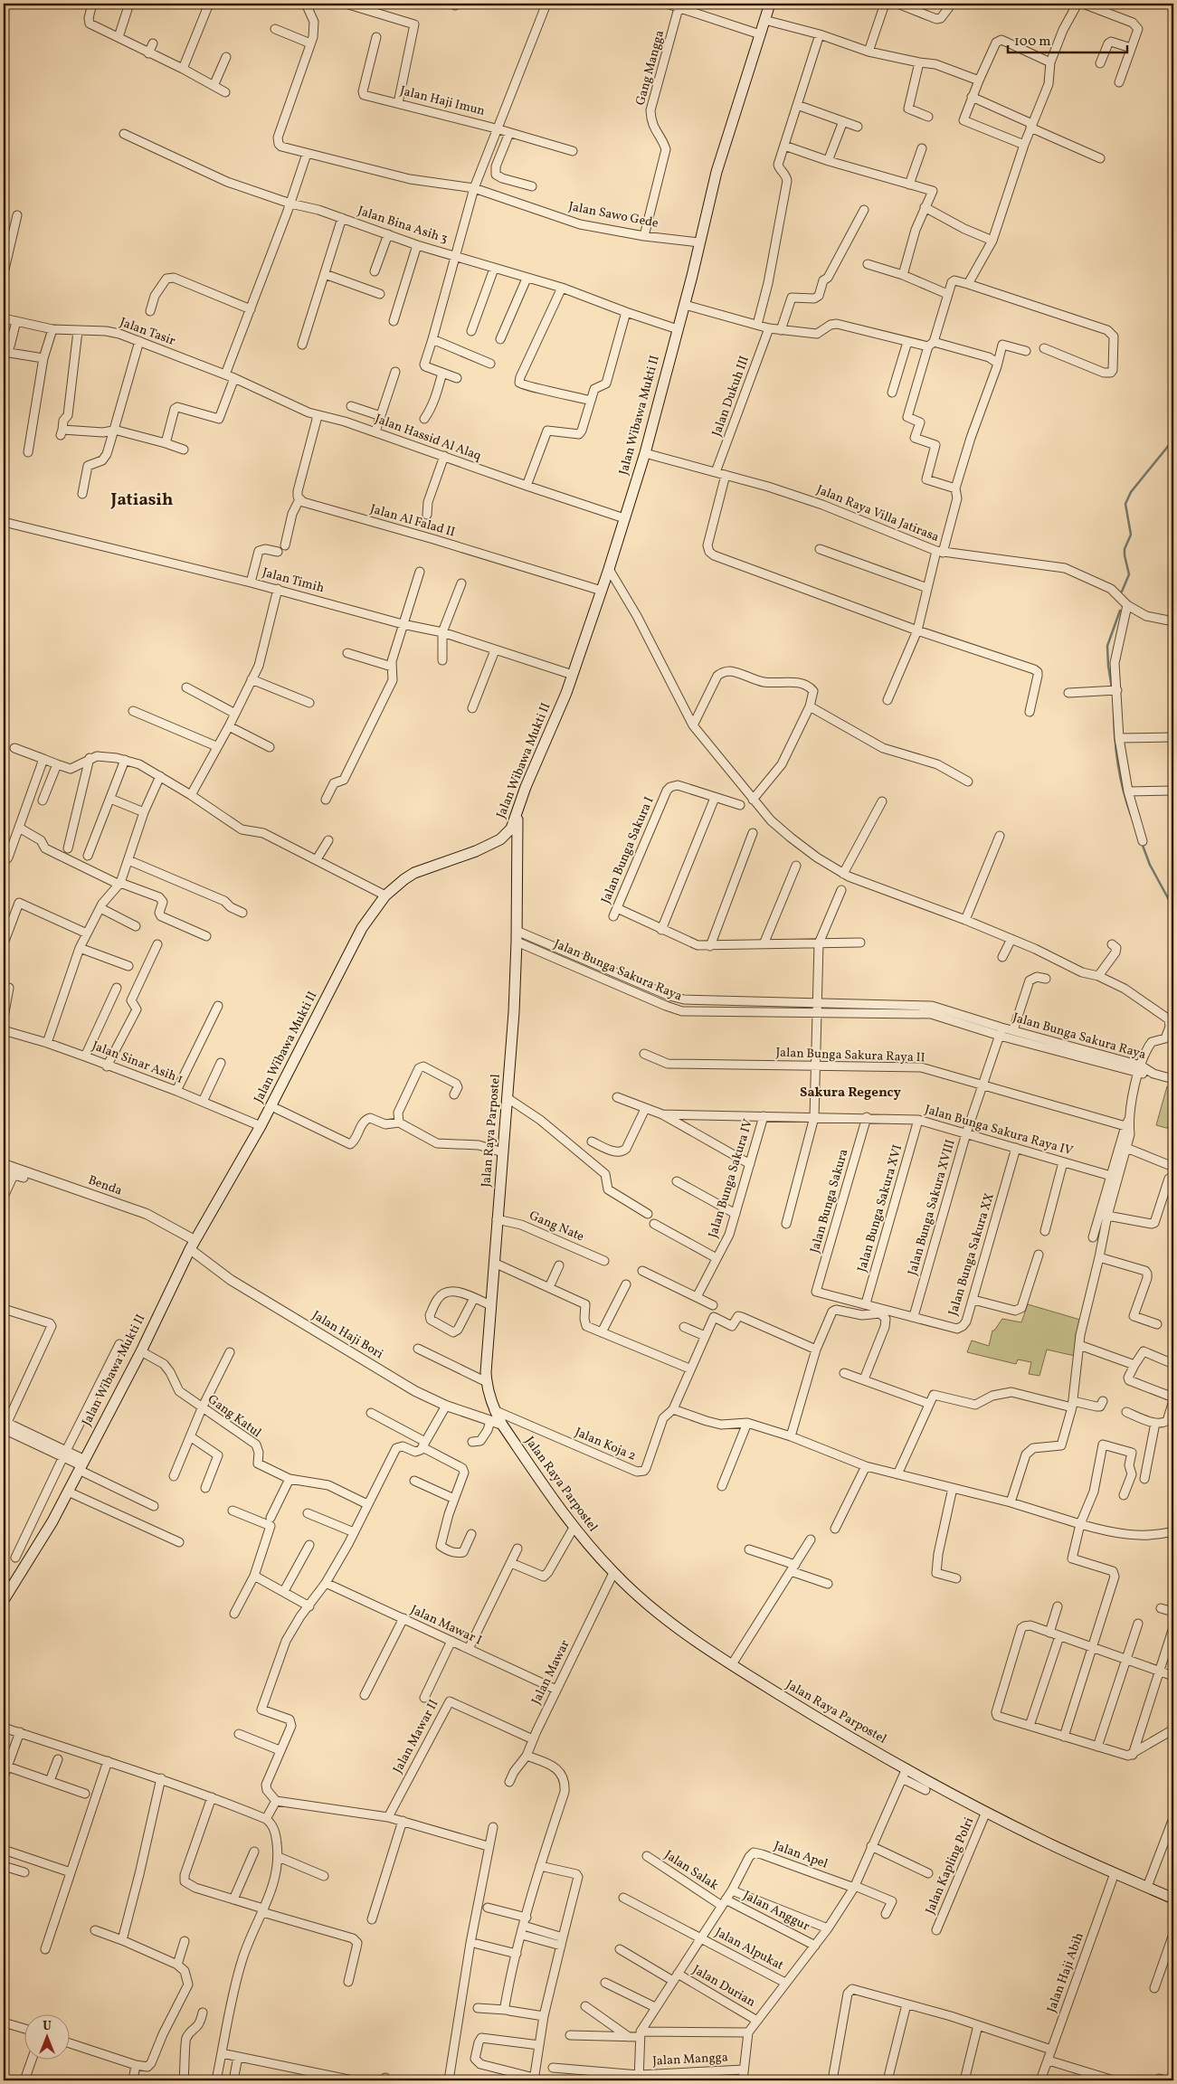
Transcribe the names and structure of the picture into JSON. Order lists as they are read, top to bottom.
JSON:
{
  "streets": {
    "main road": ["Jalan Wibawa Mukti II", "Jalan Raya Parpostel"],
    "street": [
      "Gang Mangga",
      "Jalan Haji Imun",
      "Jalan Sawo Gede",
      "Jalan Bina Asih 3",
      "Jalan Tasir",
      "Jalan Dukuh III",
      "Jalan Hassid Al Alaq",
      "Jalan Raya Villa Jatirasa",
      "Jalan Al Falad II",
      "Jalan Timih",
      "Jalan Bunga Sakura I",
      "Jalan Bunga Sakura Raya",
      "Jalan Bunga Sakura Raya II",
      "Jalan Sinar Asih 1",
      "Jalan Bunga Sakura Raya IV",
      "Jalan Bunga Sakura IV",
      "Benda",
      "Jalan Bunga Sakura",
      "Jalan Bunga Sakura XVIII",
      "Jalan Bunga Sakura XVI",
      "Gang Nate",
      "Jalan Bunga Sakura XX",
      "Jalan Haji Bori",
      "Gang Katul",
      "Jalan Koja 2",
      "Jalan Mawar I",
      "Jalan Mawar",
      "Jalan Mawar II",
      "Jalan Apel",
      "Jalan Kapling Polri",
      "Jalan Salak",
      "Jalan Anggur",
      "Jalan Alpukat",
      "Jalan Haji Abih",
      "Jalan Durian",
      "Jalan Mangga"
    ]
  },
  "crossings": [
    ["Gang Mangga", "Jalan Sawo Gede"],
    ["Jalan Sawo Gede", "Jalan Wibawa Mukti II"],
    ["Jalan Bina Asih 3", "Jalan Wibawa Mukti II"],
    ["Jalan Tasir", "Jalan Hassid Al Alaq"],
    ["Jalan Dukuh III", "Jalan Raya Villa Jatirasa"],
    ["Jalan Wibawa Mukti II", "Jalan Hassid Al Alaq"],
    ["Jalan Wibawa Mukti II", "Jalan Raya Villa Jatirasa"],
    ["Jalan Wibawa Mukti II", "Jalan Al Falad II"],
    ["Jalan Wibawa Mukti II", "Jalan Timih"],
    ["Jalan Wibawa Mukti II", "Jalan Sinar Asih 1"],
    ["Jalan Wibawa Mukti II", "Jalan Raya Parpostel"],
    ["Jalan Wibawa Mukti II", "Benda"],
    ["Jalan Wibawa Mukti II", "Jalan Haji Bori"],
    ["Jalan Wibawa Mukti II", "Gang Katul"],
    ["Jalan Bunga Sakura Raya", "Jalan Raya Parpostel"],
    ["Jalan Bunga Sakura Raya", "Jalan Bunga Sakura XVIII"],
    ["Jalan Bunga Sakura Raya II", "Jalan Bunga Sakura XVIII"],
    ["Jalan Raya Parpostel", "Gang Nate"],
    ["Jalan Raya Parpostel", "Jalan Haji Bori"],
    ["Jalan Raya Parpostel", "Jalan Koja 2"],
    ["Jalan Raya Parpostel", "Jalan Mawar"],
    ["Jalan Raya Parpostel", "Jalan Kapling Polri"],
    ["Jalan Raya Parpostel", "Jalan Haji Abih"],
    ["Jalan Bunga Sakura Raya IV", "Jalan Bunga Sakura IV"],
    ["Jalan Bunga Sakura Raya IV", "Jalan Bunga Sakura"],
    ["Jalan Bunga Sakura Raya IV", "Jalan Bunga Sakura XVIII"],
    ["Jalan Bunga Sakura Raya IV", "Jalan Bunga Sakura XVI"],
    ["Jalan Bunga Sakura Raya IV", "Jalan Bunga Sakura XX"],
    ["Benda", "Jalan Haji Bori"],
    ["Jalan Bunga Sakura", "Jalan Bunga Sakura XX"],
    ["Jalan Bunga Sakura XVIII", "Jalan Bunga Sakura XX"],
    ["Jalan Bunga Sakura XVI", "Jalan Bunga Sakura XX"],
    ["Jalan Mawar I", "Jalan Mawar"],
    ["Jalan Mawar", "Jalan Mawar II"],
    ["Jalan Salak", "Jalan Anggur"]
  ],
  "districts": ["Jatiasih", "Sakura Regency"],
  "scale_bar": "100 m",
  "north": "top"
}
